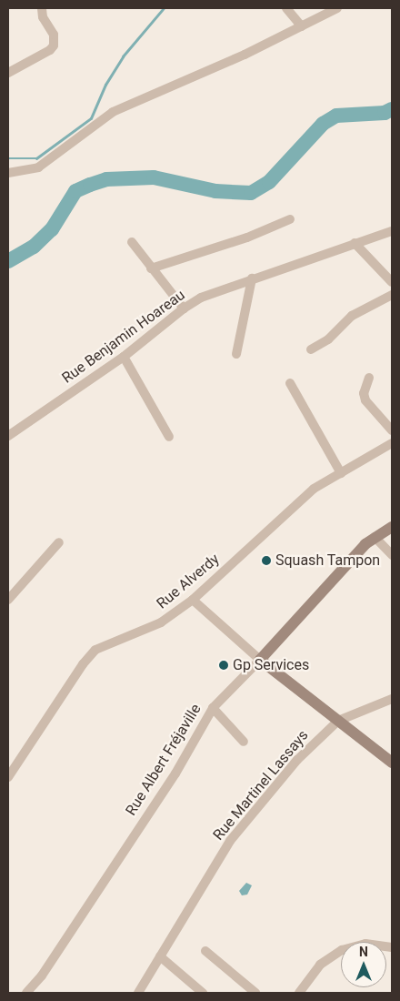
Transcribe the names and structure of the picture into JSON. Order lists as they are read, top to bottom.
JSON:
{
  "streets": {
    "street": [
      "Rue Benjamin Hoareau",
      "Rue Alverdy",
      "Rue Albert Fréjaville",
      "Rue Martinel Lassays"
    ]
  },
  "places": ["Squash Tampon", "Gp Services"],
  "north": "top"
}
